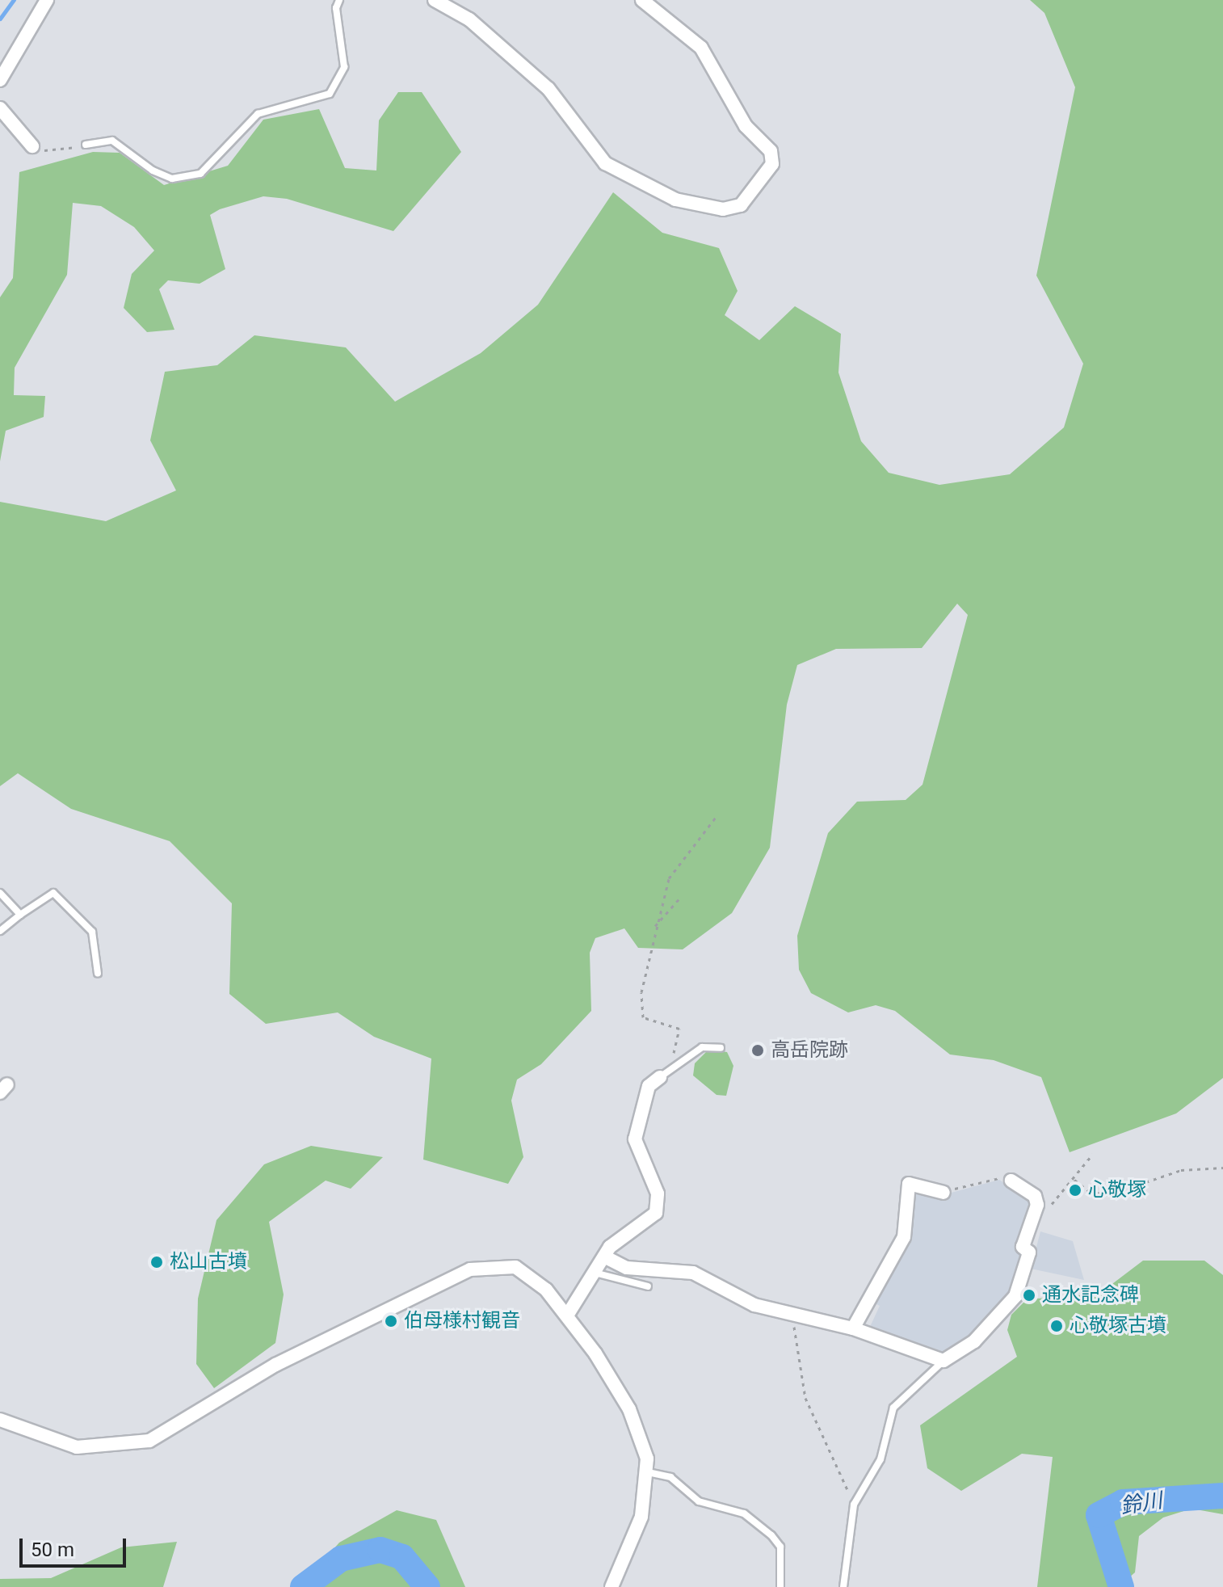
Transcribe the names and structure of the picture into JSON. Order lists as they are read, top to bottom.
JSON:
{
  "water": ["鈴川"],
  "places": [
    "高岳院跡",
    "心敬塚",
    "松山古墳",
    "通水記念碑",
    "伯母様村観音",
    "心敬塚古墳"
  ],
  "scale_bar": "50 m"
}
